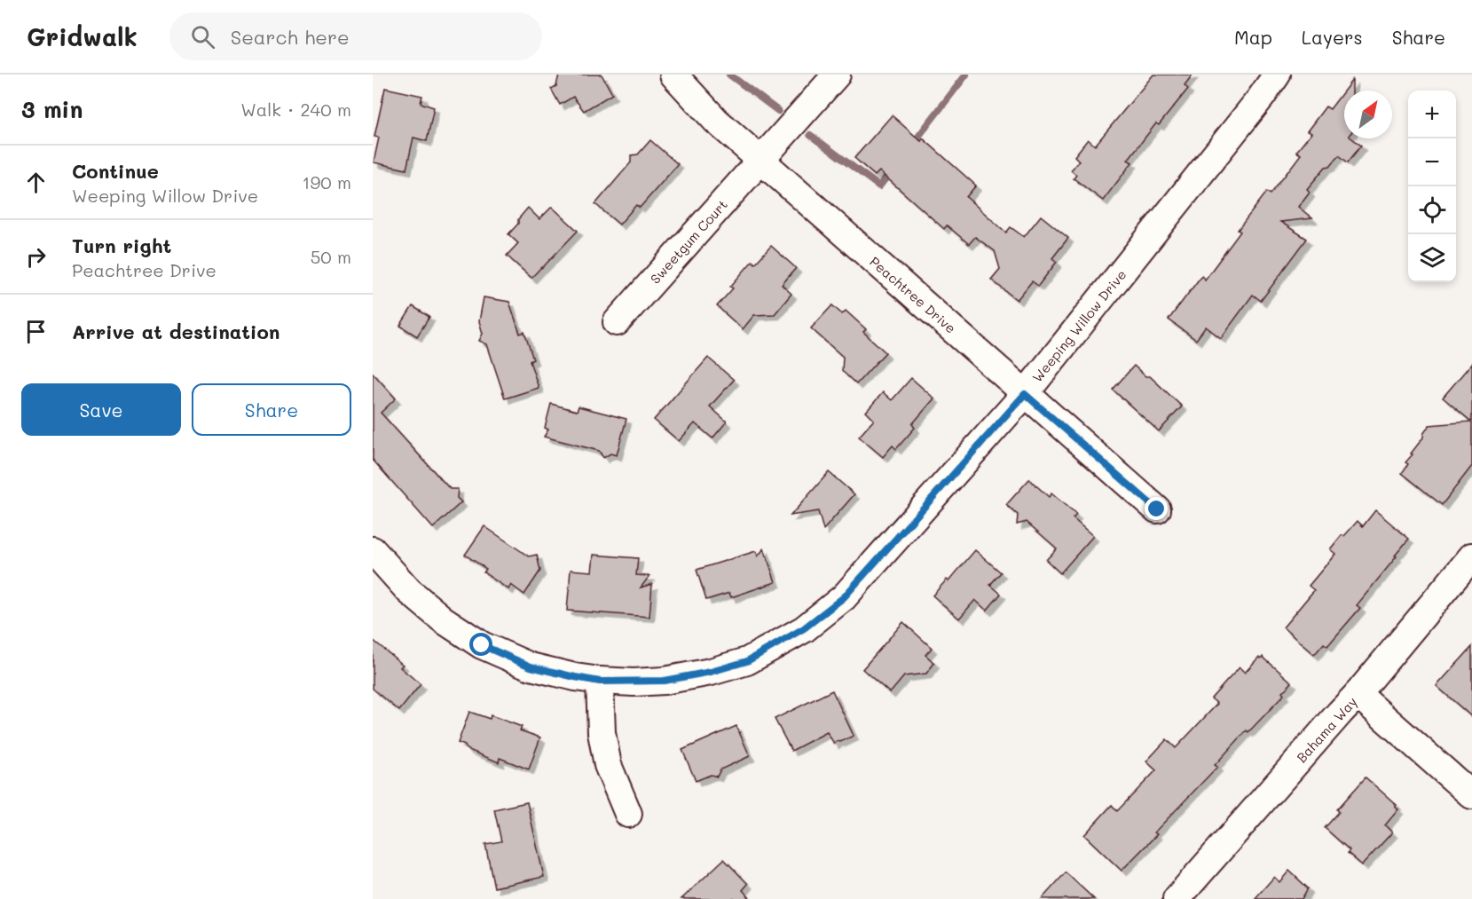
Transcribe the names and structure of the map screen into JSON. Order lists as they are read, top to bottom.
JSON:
{
  "streets": {
    "street": [
      "Sweetgum Court",
      "Peachtree Drive",
      "Weeping Willow Drive",
      "Bahama Way"
    ]
  },
  "crossings": [
    ["Sweetgum Court", "Peachtree Drive"],
    ["Peachtree Drive", "Weeping Willow Drive"]
  ],
  "north": "top right",
  "page": {
    "header": "Gridwalk",
    "search": "Search here",
    "nav": ["Map", "Layers", "Share"],
    "heading": ["3 min", "Walk · 240 m"],
    "map_buttons": ["+", "−"],
    "list": [
      ["Continue", "Weeping Willow Drive", "190 m"],
      ["Turn right", "Peachtree Drive", "50 m"],
      "Arrive at destination"
    ],
    "buttons": ["Save", "Share"]
  }
}
